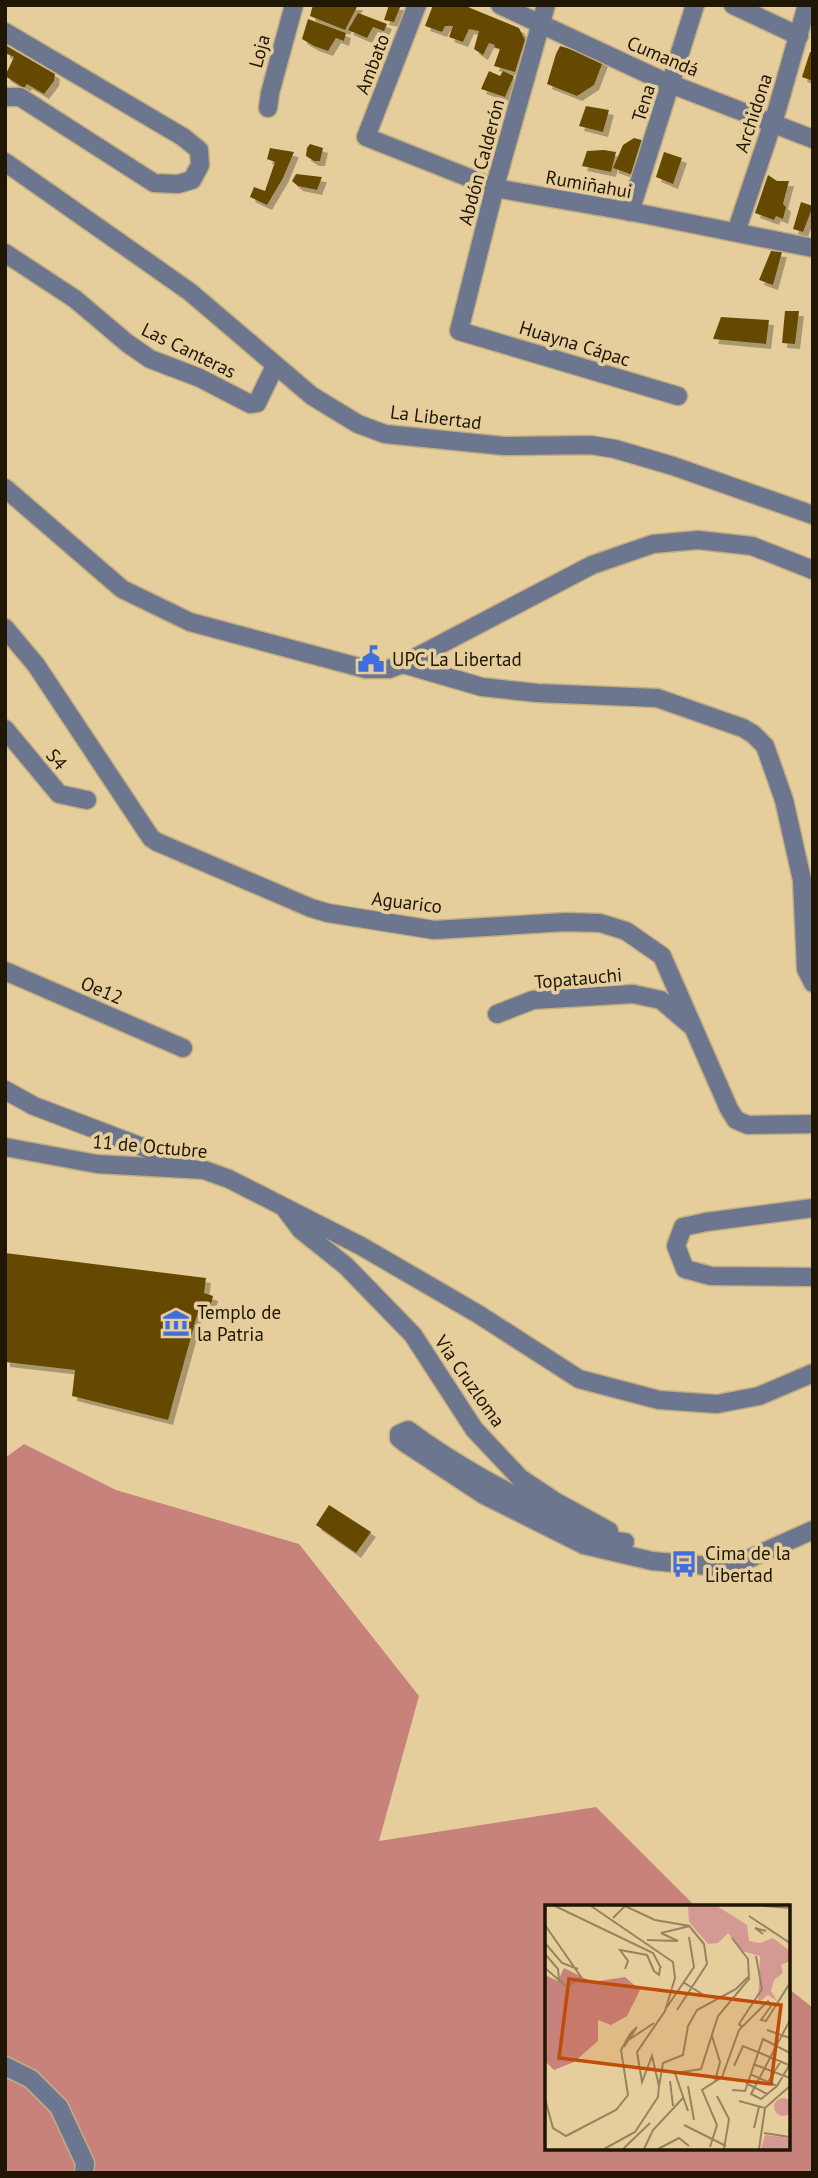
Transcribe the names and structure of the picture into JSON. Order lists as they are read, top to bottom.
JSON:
{
  "streets": {
    "street": [
      "Loja",
      "Cumandá",
      "Ambato",
      "Tena",
      "Archidona",
      "Abdón Calderón",
      "Rumiñahui",
      "Huayna Cápac",
      "Las Canteras",
      "La Libertad",
      "S4",
      "Aguarico",
      "Topatauchi",
      "Oe12",
      "11 de Octubre",
      "Via Cruzloma"
    ]
  },
  "crossings": [
    ["Cumandá", "Tena"],
    ["Cumandá", "Archidona"],
    ["Cumandá", "Abdón Calderón"],
    ["Ambato", "Rumiñahui"],
    ["Tena", "Rumiñahui"],
    ["Archidona", "Rumiñahui"],
    ["Abdón Calderón", "Rumiñahui"],
    ["Abdón Calderón", "Huayna Cápac"],
    ["Las Canteras", "La Libertad"],
    ["Aguarico", "Topatauchi"],
    ["11 de Octubre", "Via Cruzloma"]
  ],
  "places": {
    "public building": ["UPC La Libertad"],
    "museum": ["Templo de la Patria"],
    "bus stop": ["Cima de la Libertad"]
  }
}
